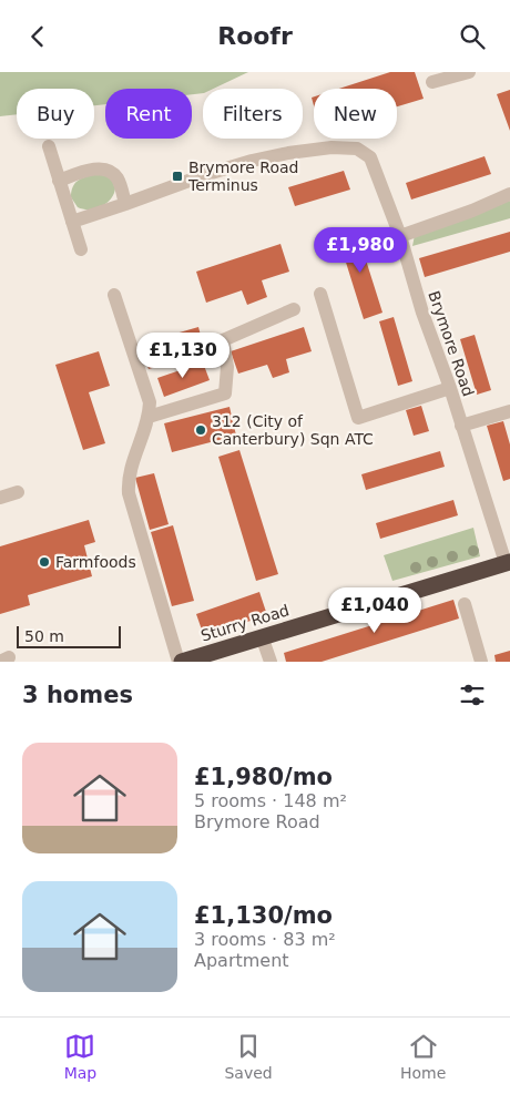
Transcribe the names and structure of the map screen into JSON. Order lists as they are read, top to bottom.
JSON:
{
  "streets": {
    "highway": ["Sturry Road"],
    "street": ["Brymore Road"]
  },
  "crossings": [
    ["Brymore Road", "Sturry Road"]
  ],
  "places": {
    "transit": ["Brymore Road Terminus"],
    "other": ["312 (City of Canterbury) Sqn ATC", "Farmfoods"]
  },
  "scale_bar": "50 m",
  "page": {
    "header": "Roofr",
    "chip": [
      "Buy",
      "Rent",
      "Filters",
      "New"
    ],
    "price": ["£1,980", "£1,130", "£1,040"],
    "scale": "50 m",
    "heading": "3 homes",
    "list": [
      {
        "name": "£1,980/mo",
        "note": "5 rooms · 148 m² · Brymore Road"
      },
      {
        "name": "£1,130/mo",
        "note": "3 rooms · 83 m² · Apartment"
      }
    ],
    "tabs": ["Map", "Saved", "Home"]
  }
}
